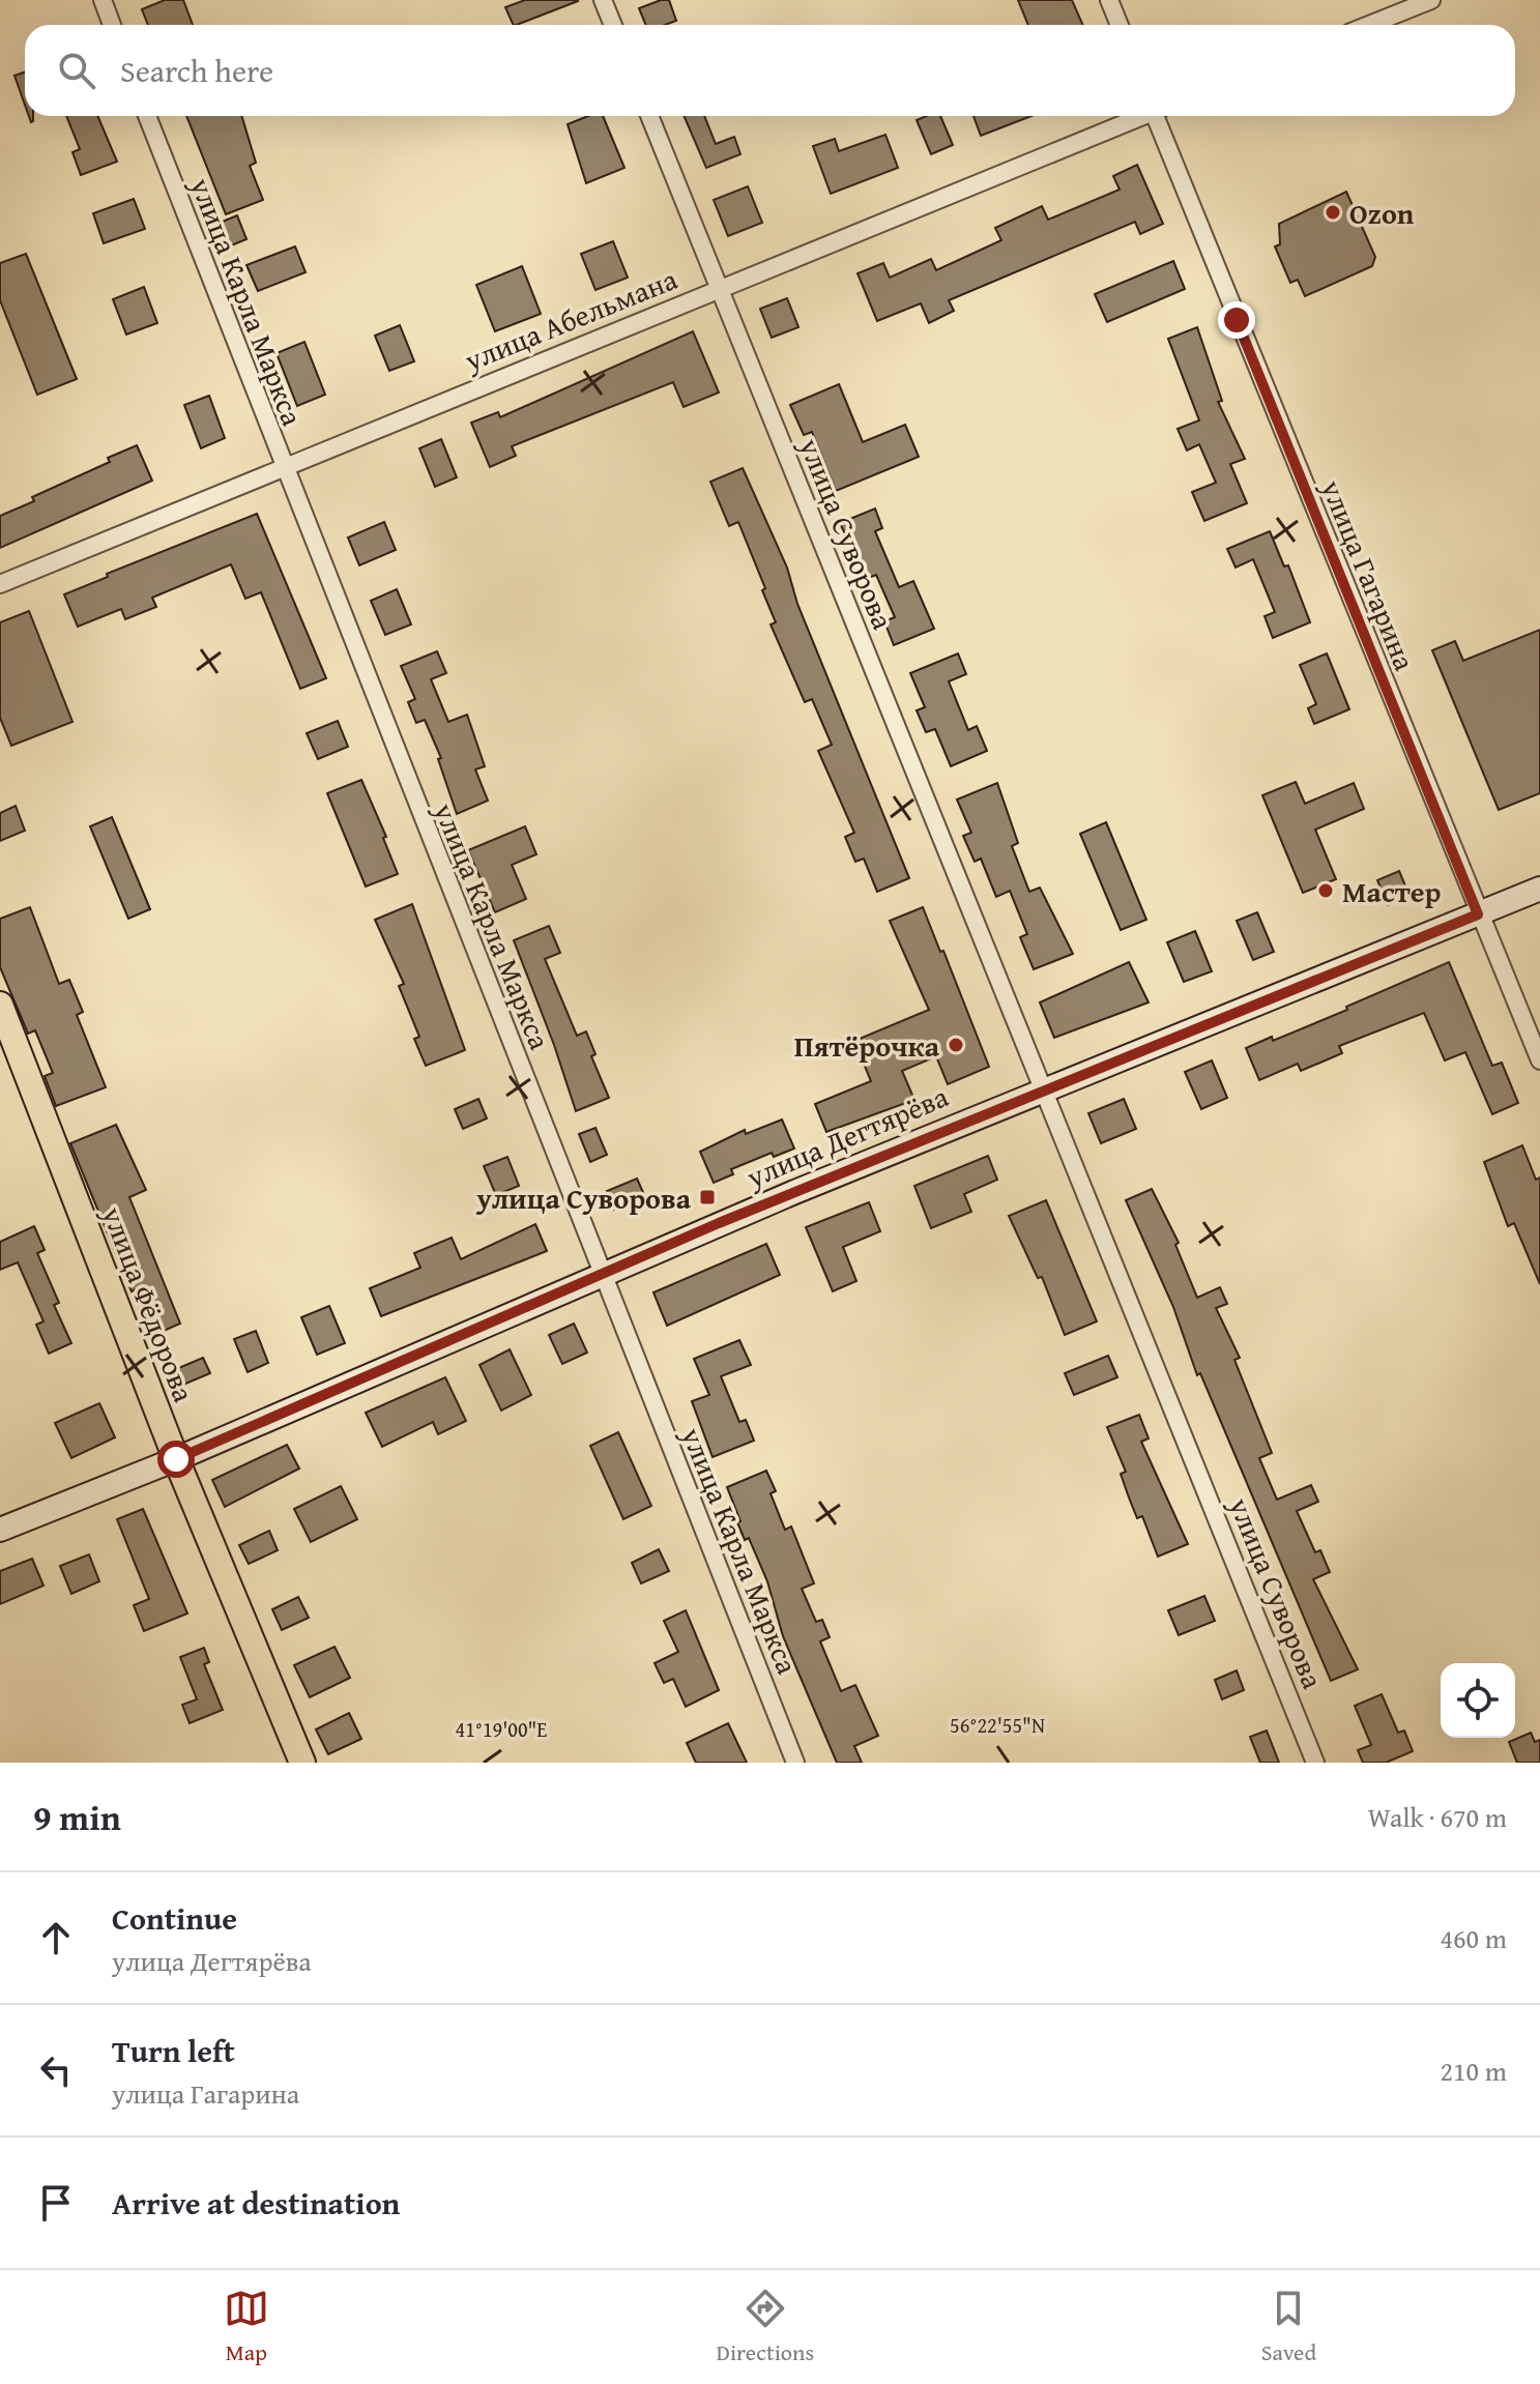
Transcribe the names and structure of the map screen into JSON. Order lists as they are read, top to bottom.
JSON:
{
  "streets": {
    "main road": ["улица Дегтярёва", "улица Фёдорова"],
    "street": [
      "улица Карла Маркса",
      "улица Абельмана",
      "улица Суворова",
      "улица Гагарина"
    ]
  },
  "crossings": [
    ["улица Карла Маркса", "улица Абельмана"],
    ["улица Карла Маркса", "улица Дегтярёва"],
    ["улица Абельмана", "улица Суворова"],
    ["улица Суворова", "улица Дегтярёва"],
    ["улица Гагарина", "улица Дегтярёва"],
    ["улица Дегтярёва", "улица Фёдорова"]
  ],
  "places": {
    "other": ["Ozon", "Мастер", "Пятёрочка"],
    "transit": ["улица Суворова"]
  },
  "page": {
    "search": "Search here",
    "heading": ["9 min", "Walk · 670 m"],
    "list": [
      ["Continue", "улица Дегтярёва", "460 m"],
      ["Turn left", "улица Гагарина", "210 m"],
      "Arrive at destination"
    ],
    "nav": ["Map", "Directions", "Saved"]
  },
  "coordinates": ["56°22'55\"N", "41°19'00\"E"]
}
